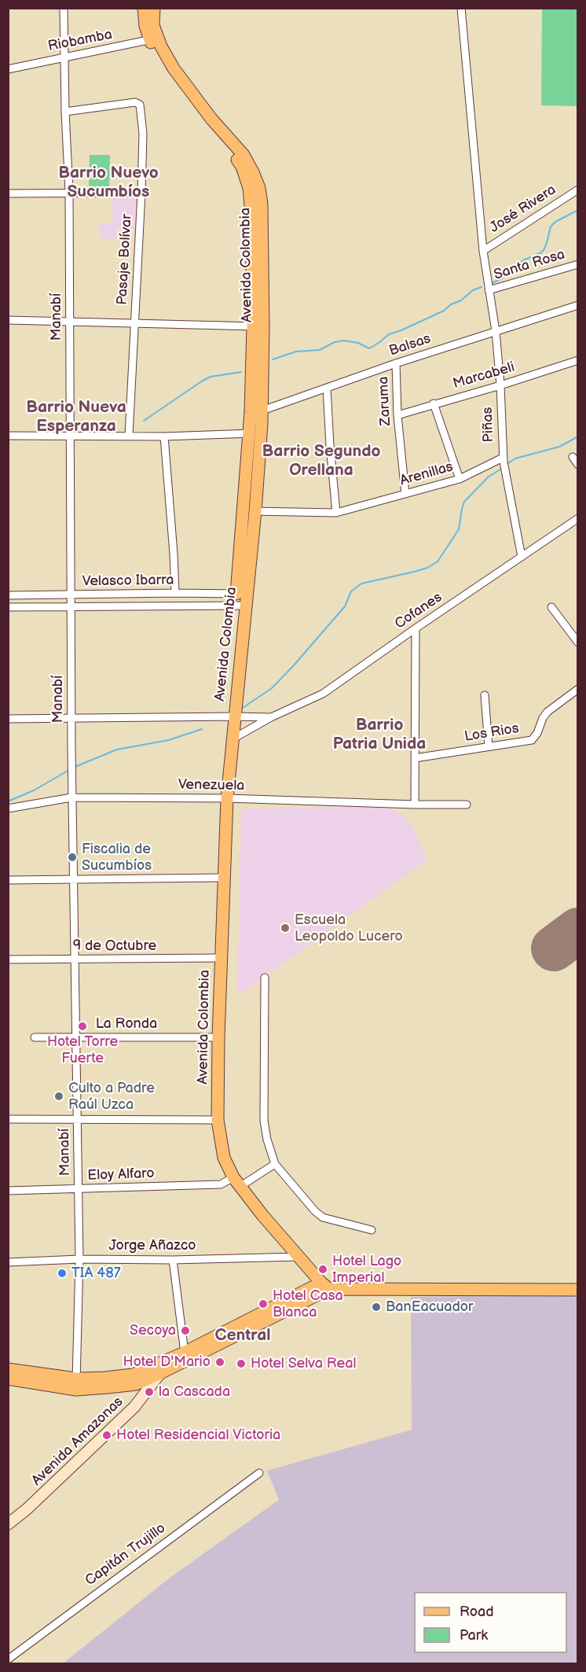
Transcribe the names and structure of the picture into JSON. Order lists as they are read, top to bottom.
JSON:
{
  "streets": {
    "main road": ["Avenida Colombia", "Avenida Amazonas"],
    "street": [
      "Riobamba",
      "José Rivera",
      "Pasaje Bolívar",
      "Santa Rosa",
      "Manabí",
      "Balsas",
      "Marcabeli",
      "Zaruma",
      "Piñas",
      "Arenillas",
      "Velasco Ibarra",
      "Cofanes",
      "Los Rios",
      "Venezuela",
      "9 de Octubre",
      "La Ronda",
      "Eloy Alfaro",
      "Jorge Añazco",
      "Capitán Trujillo"
    ]
  },
  "crossings": [
    ["Riobamba", "Avenida Colombia"],
    ["Riobamba", "Manabí"],
    ["José Rivera", "Piñas"],
    ["Pasaje Bolívar", "Manabí"],
    ["Avenida Colombia", "Balsas"],
    ["Avenida Colombia", "Arenillas"],
    ["Avenida Colombia", "Velasco Ibarra"],
    ["Avenida Colombia", "Cofanes"],
    ["Avenida Colombia", "Venezuela"],
    ["Avenida Colombia", "9 de Octubre"],
    ["Avenida Colombia", "La Ronda"],
    ["Avenida Colombia", "Eloy Alfaro"],
    ["Avenida Colombia", "Jorge Añazco"],
    ["Santa Rosa", "Piñas"],
    ["Manabí", "Velasco Ibarra"],
    ["Manabí", "Cofanes"],
    ["Manabí", "Venezuela"],
    ["Manabí", "9 de Octubre"],
    ["Manabí", "La Ronda"],
    ["Manabí", "Eloy Alfaro"],
    ["Manabí", "Jorge Añazco"],
    ["Balsas", "Zaruma"],
    ["Balsas", "Piñas"],
    ["Marcabeli", "Zaruma"],
    ["Marcabeli", "Piñas"],
    ["Zaruma", "Arenillas"],
    ["Piñas", "Arenillas"],
    ["Piñas", "Cofanes"]
  ],
  "districts": [
    "Barrio Nuevo Sucumbíos",
    "Barrio Nueva Esperanza",
    "Barrio Segundo Orellana",
    "Barrio Patria Unida",
    "Central"
  ],
  "places": [
    "Fiscalia de Sucumbíos",
    "Escuela Leopoldo Lucero",
    "Hotel Torre Fuerte",
    "Culto a Padre Raúl Uzca",
    "Hotel Lago Imperial",
    "TIA 487",
    "Hotel Casa Blanca",
    "BanEacuador",
    "Secoya",
    "Hotel D'Mario",
    "Hotel Selva Real",
    "la Cascada",
    "Hotel Residencial Victoria"
  ],
  "legend": ["Road", "Park"]
}
